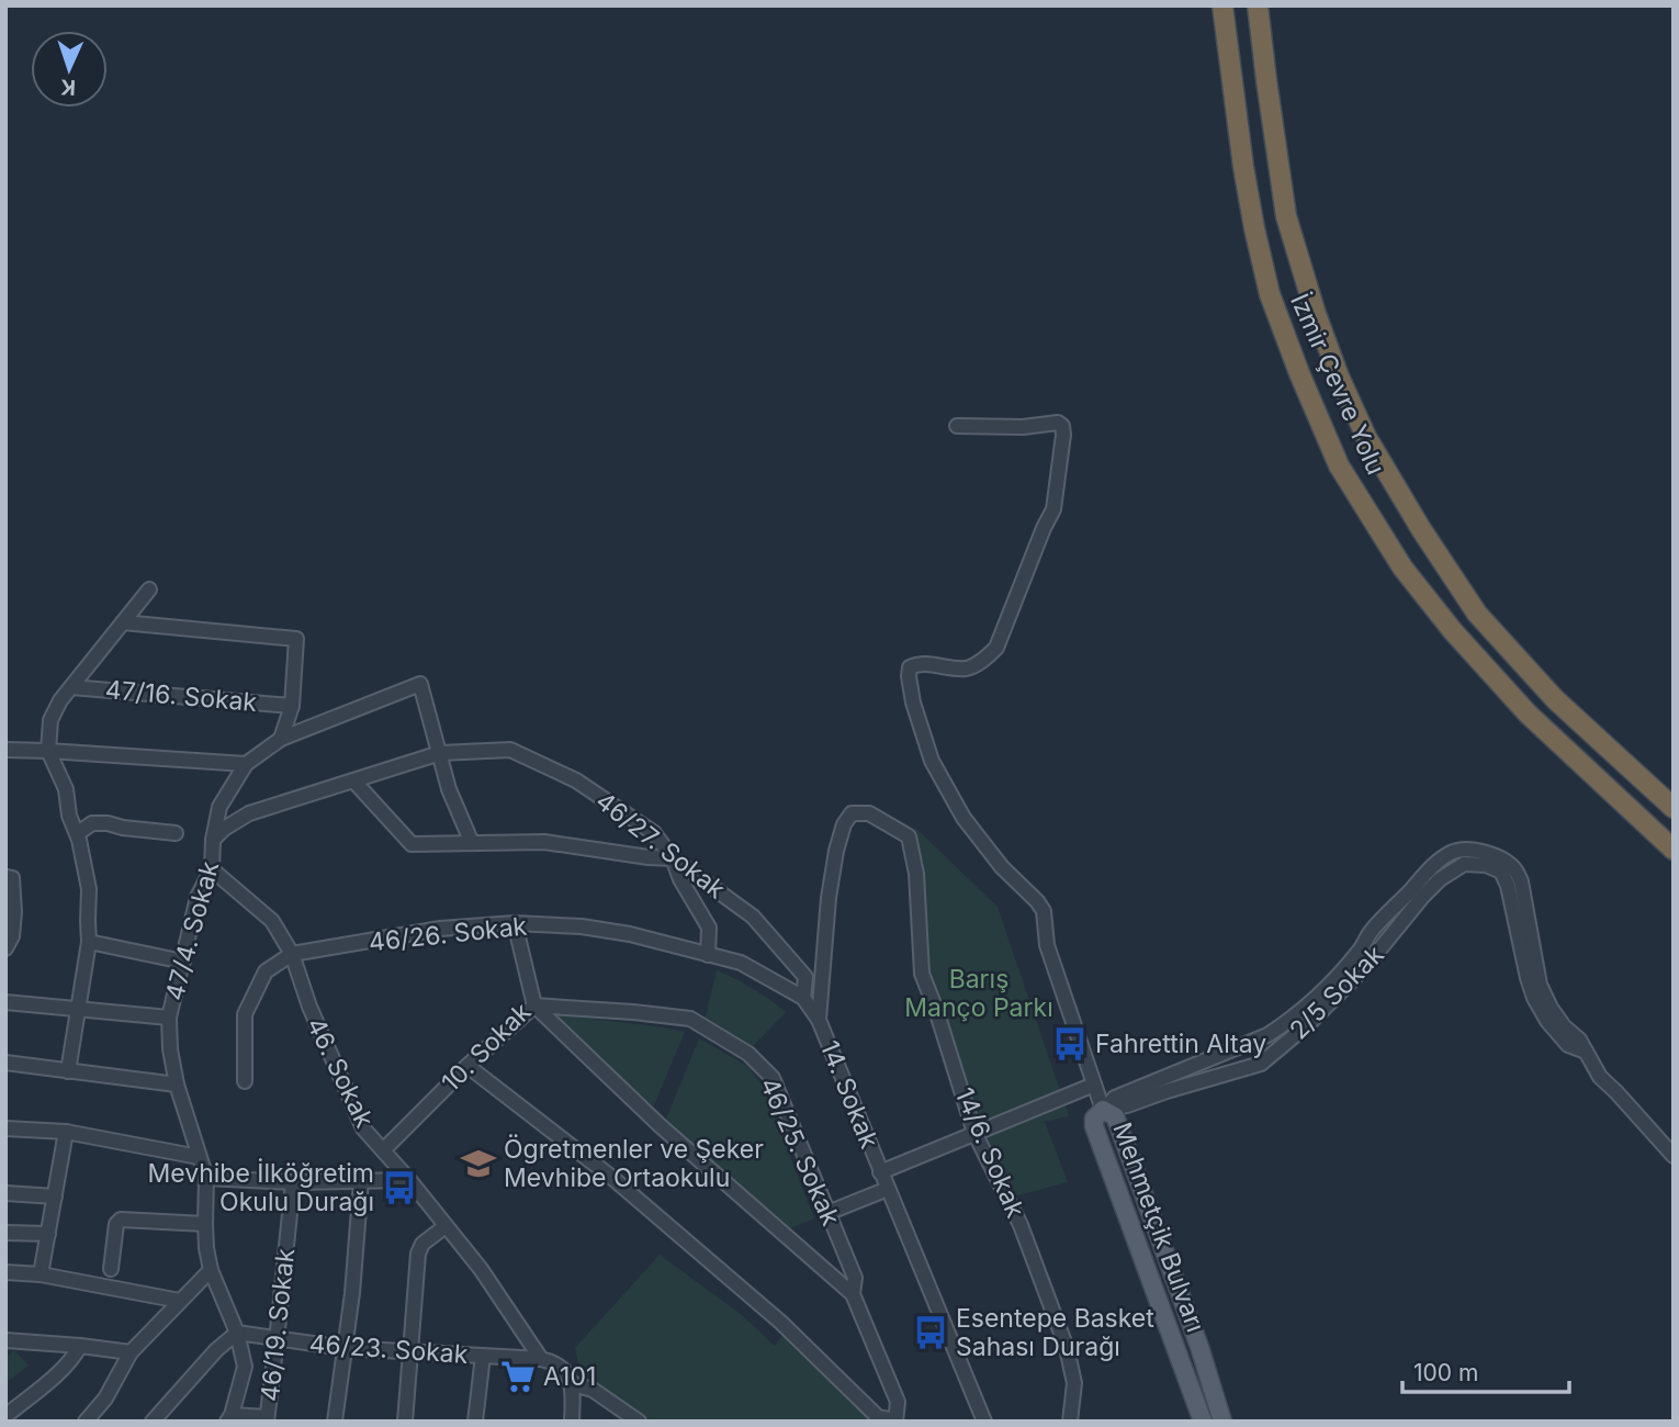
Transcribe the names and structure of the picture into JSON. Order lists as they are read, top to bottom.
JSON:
{
  "streets": {
    "highway": ["İzmir Çevre Yolu"],
    "main road": ["Mehmetçik Bulvarı"],
    "street": [
      "47/16. Sokak",
      "46/27. Sokak",
      "47/4. Sokak",
      "46/26. Sokak",
      "2/5 Sokak",
      "10. Sokak",
      "46. Sokak",
      "14. Sokak",
      "46/25. Sokak",
      "14/6. Sokak",
      "46/19. Sokak",
      "46/23. Sokak"
    ]
  },
  "crossings": [
    ["46/27. Sokak", "47/4. Sokak"],
    ["46/27. Sokak", "46/26. Sokak"],
    ["47/4. Sokak", "46. Sokak"],
    ["47/4. Sokak", "46/23. Sokak"],
    ["46/26. Sokak", "10. Sokak"],
    ["46/26. Sokak", "46. Sokak"],
    ["46/26. Sokak", "14. Sokak"],
    ["2/5 Sokak", "Mehmetçik Bulvarı"],
    ["10. Sokak", "46. Sokak"],
    ["10. Sokak", "46/25. Sokak"],
    ["46. Sokak", "46/23. Sokak"],
    ["14. Sokak", "14/6. Sokak"],
    ["46/19. Sokak", "46/23. Sokak"]
  ],
  "parks": ["Barış Manço Parkı"],
  "places": {
    "bus stop": ["Fahrettin Altay", "Mevhibe İlköğretim Okulu Durağı", "Esentepe Basket Sahası Durağı"],
    "school or university": ["Ögretmenler ve Şeker Mevhibe Ortaokulu"],
    "supermarket": ["A101"]
  },
  "scale_bar": "100 m",
  "north": "bottom"
}
